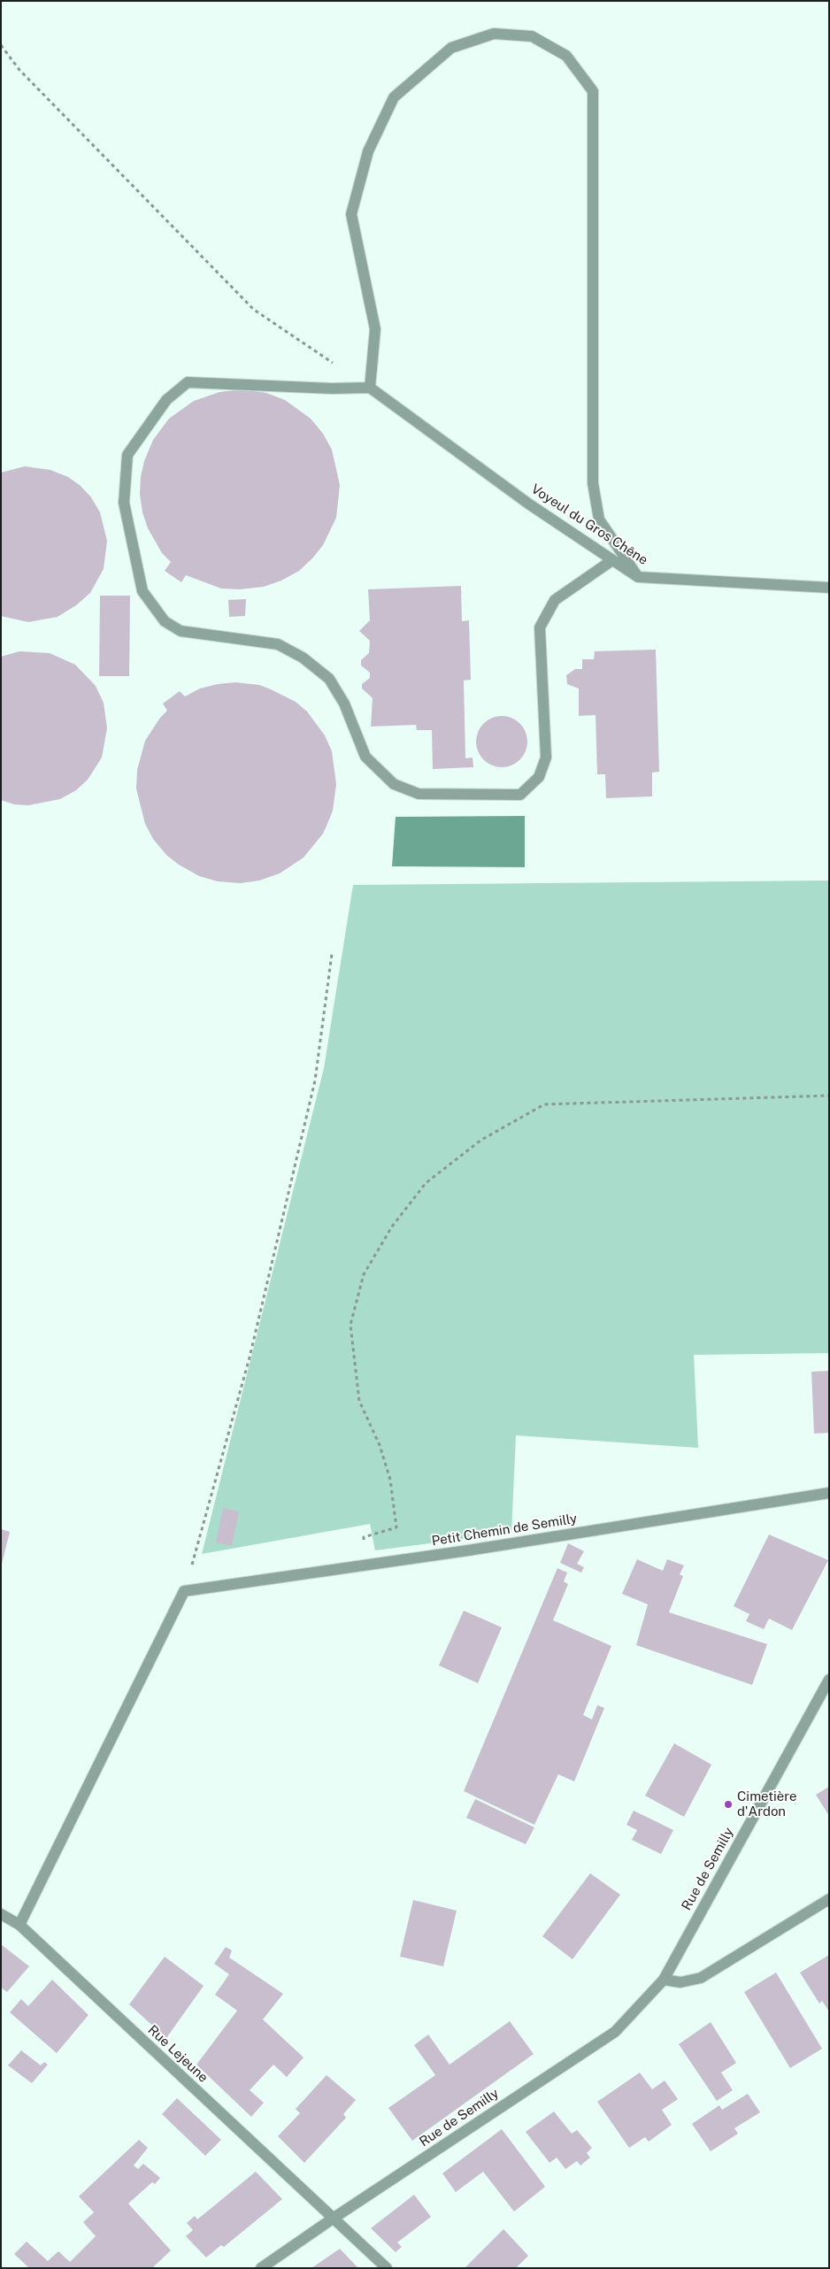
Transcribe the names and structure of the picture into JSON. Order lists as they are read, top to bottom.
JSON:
{
  "streets": {
    "street": [
      "Voyeul du Gros Chêne",
      "Petit Chemin de Semilly",
      "Rue de Semilly",
      "Rue Lejeune"
    ]
  },
  "crossings": [
    ["Rue de Semilly", "Rue Lejeune"]
  ],
  "places": ["Cimetière d'Ardon"]
}
